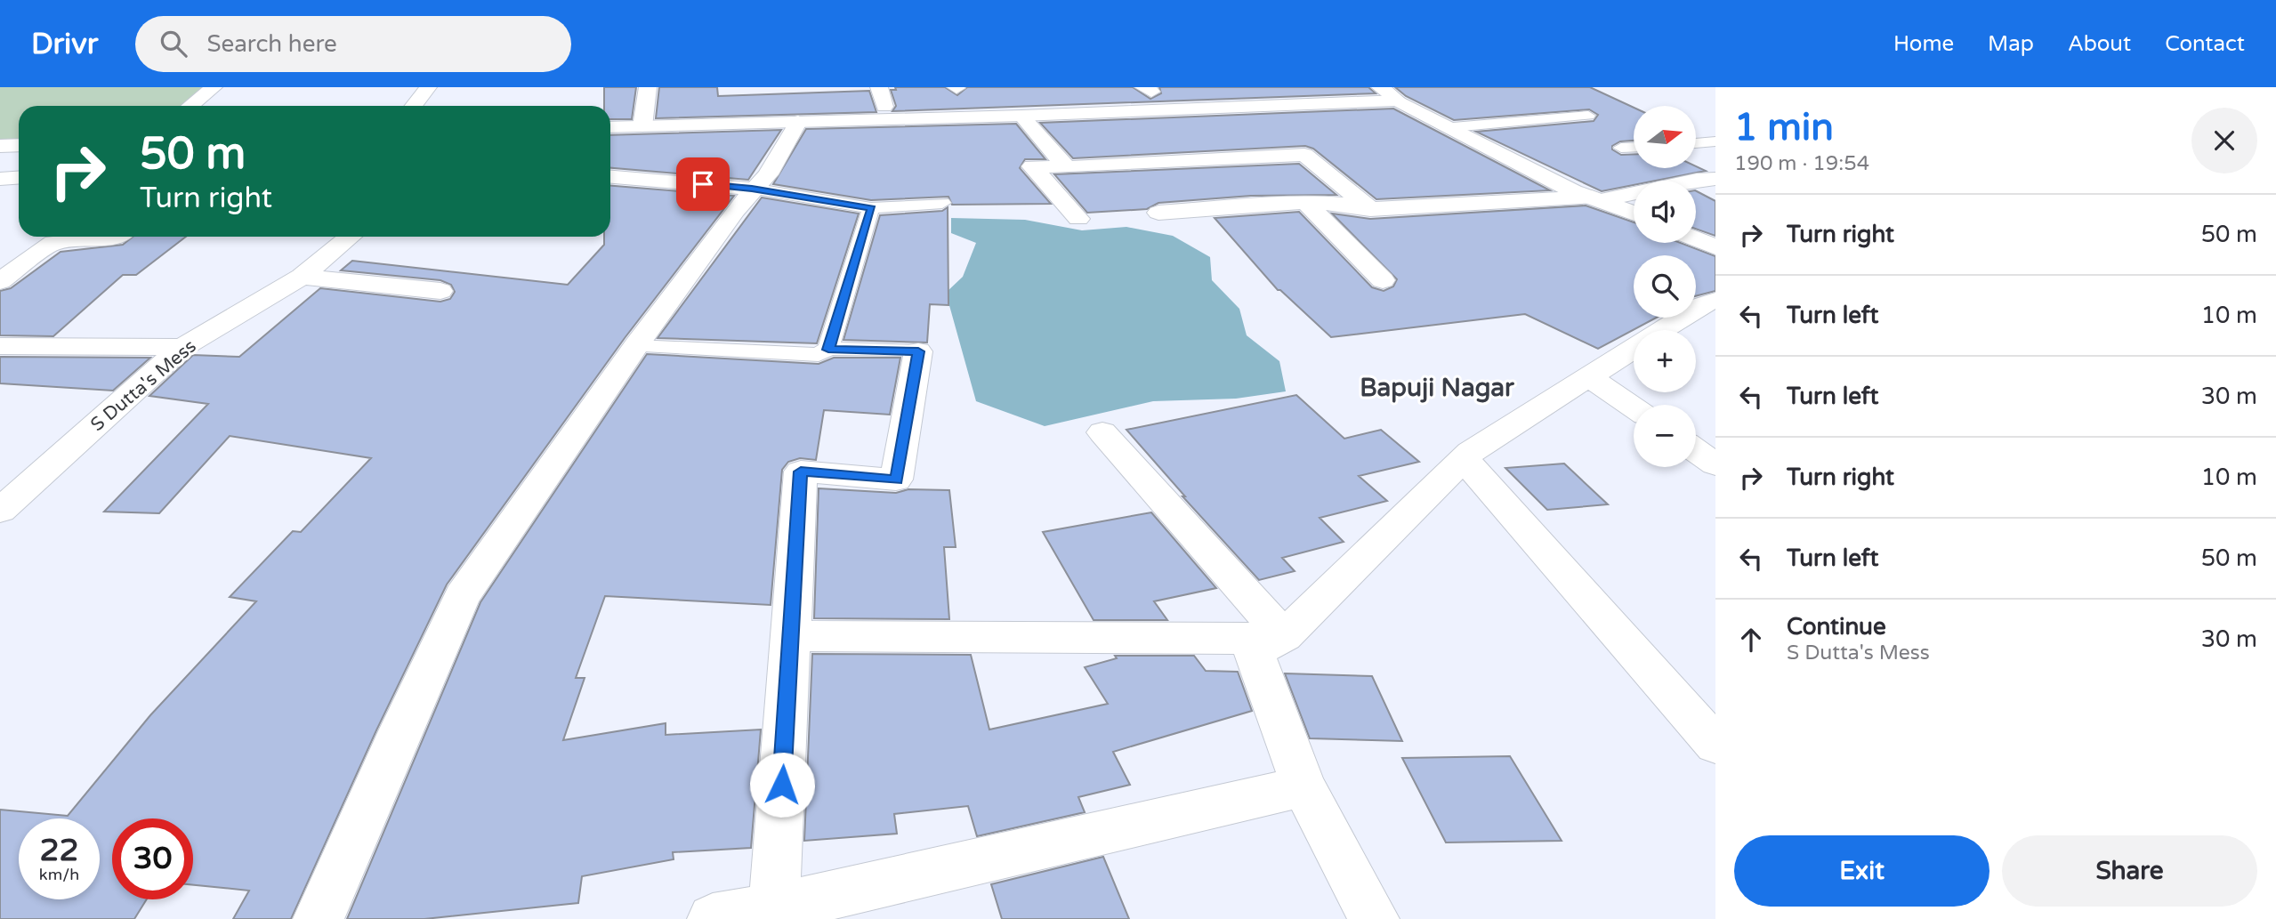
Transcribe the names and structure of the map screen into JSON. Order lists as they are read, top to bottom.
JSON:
{
  "streets": {
    "street": ["S Dutta's Mess"]
  },
  "districts": ["Bapuji Nagar"],
  "north": "right",
  "page": {
    "header": "Drivr",
    "search": "Search here",
    "nav": [
      "Home",
      "Map",
      "About",
      "Contact"
    ],
    "heading": ["1 min", "190 m · 19:54"],
    "map_buttons": ["+", "−"],
    "turn": ["50 m", "Turn right"],
    "list": [
      {
        "name": "Turn right",
        "value": "50 m"
      },
      {
        "name": "Turn left",
        "value": "10 m"
      },
      {
        "name": "Turn left",
        "value": "30 m"
      },
      {
        "name": "Turn right",
        "value": "10 m"
      },
      {
        "name": "Turn left",
        "value": "50 m"
      },
      {
        "name": "Continue",
        "note": "S Dutta's Mess",
        "value": "30 m"
      }
    ],
    "speed": "22 km/h",
    "limit": "30",
    "buttons": ["Exit", "Share"]
  }
}
